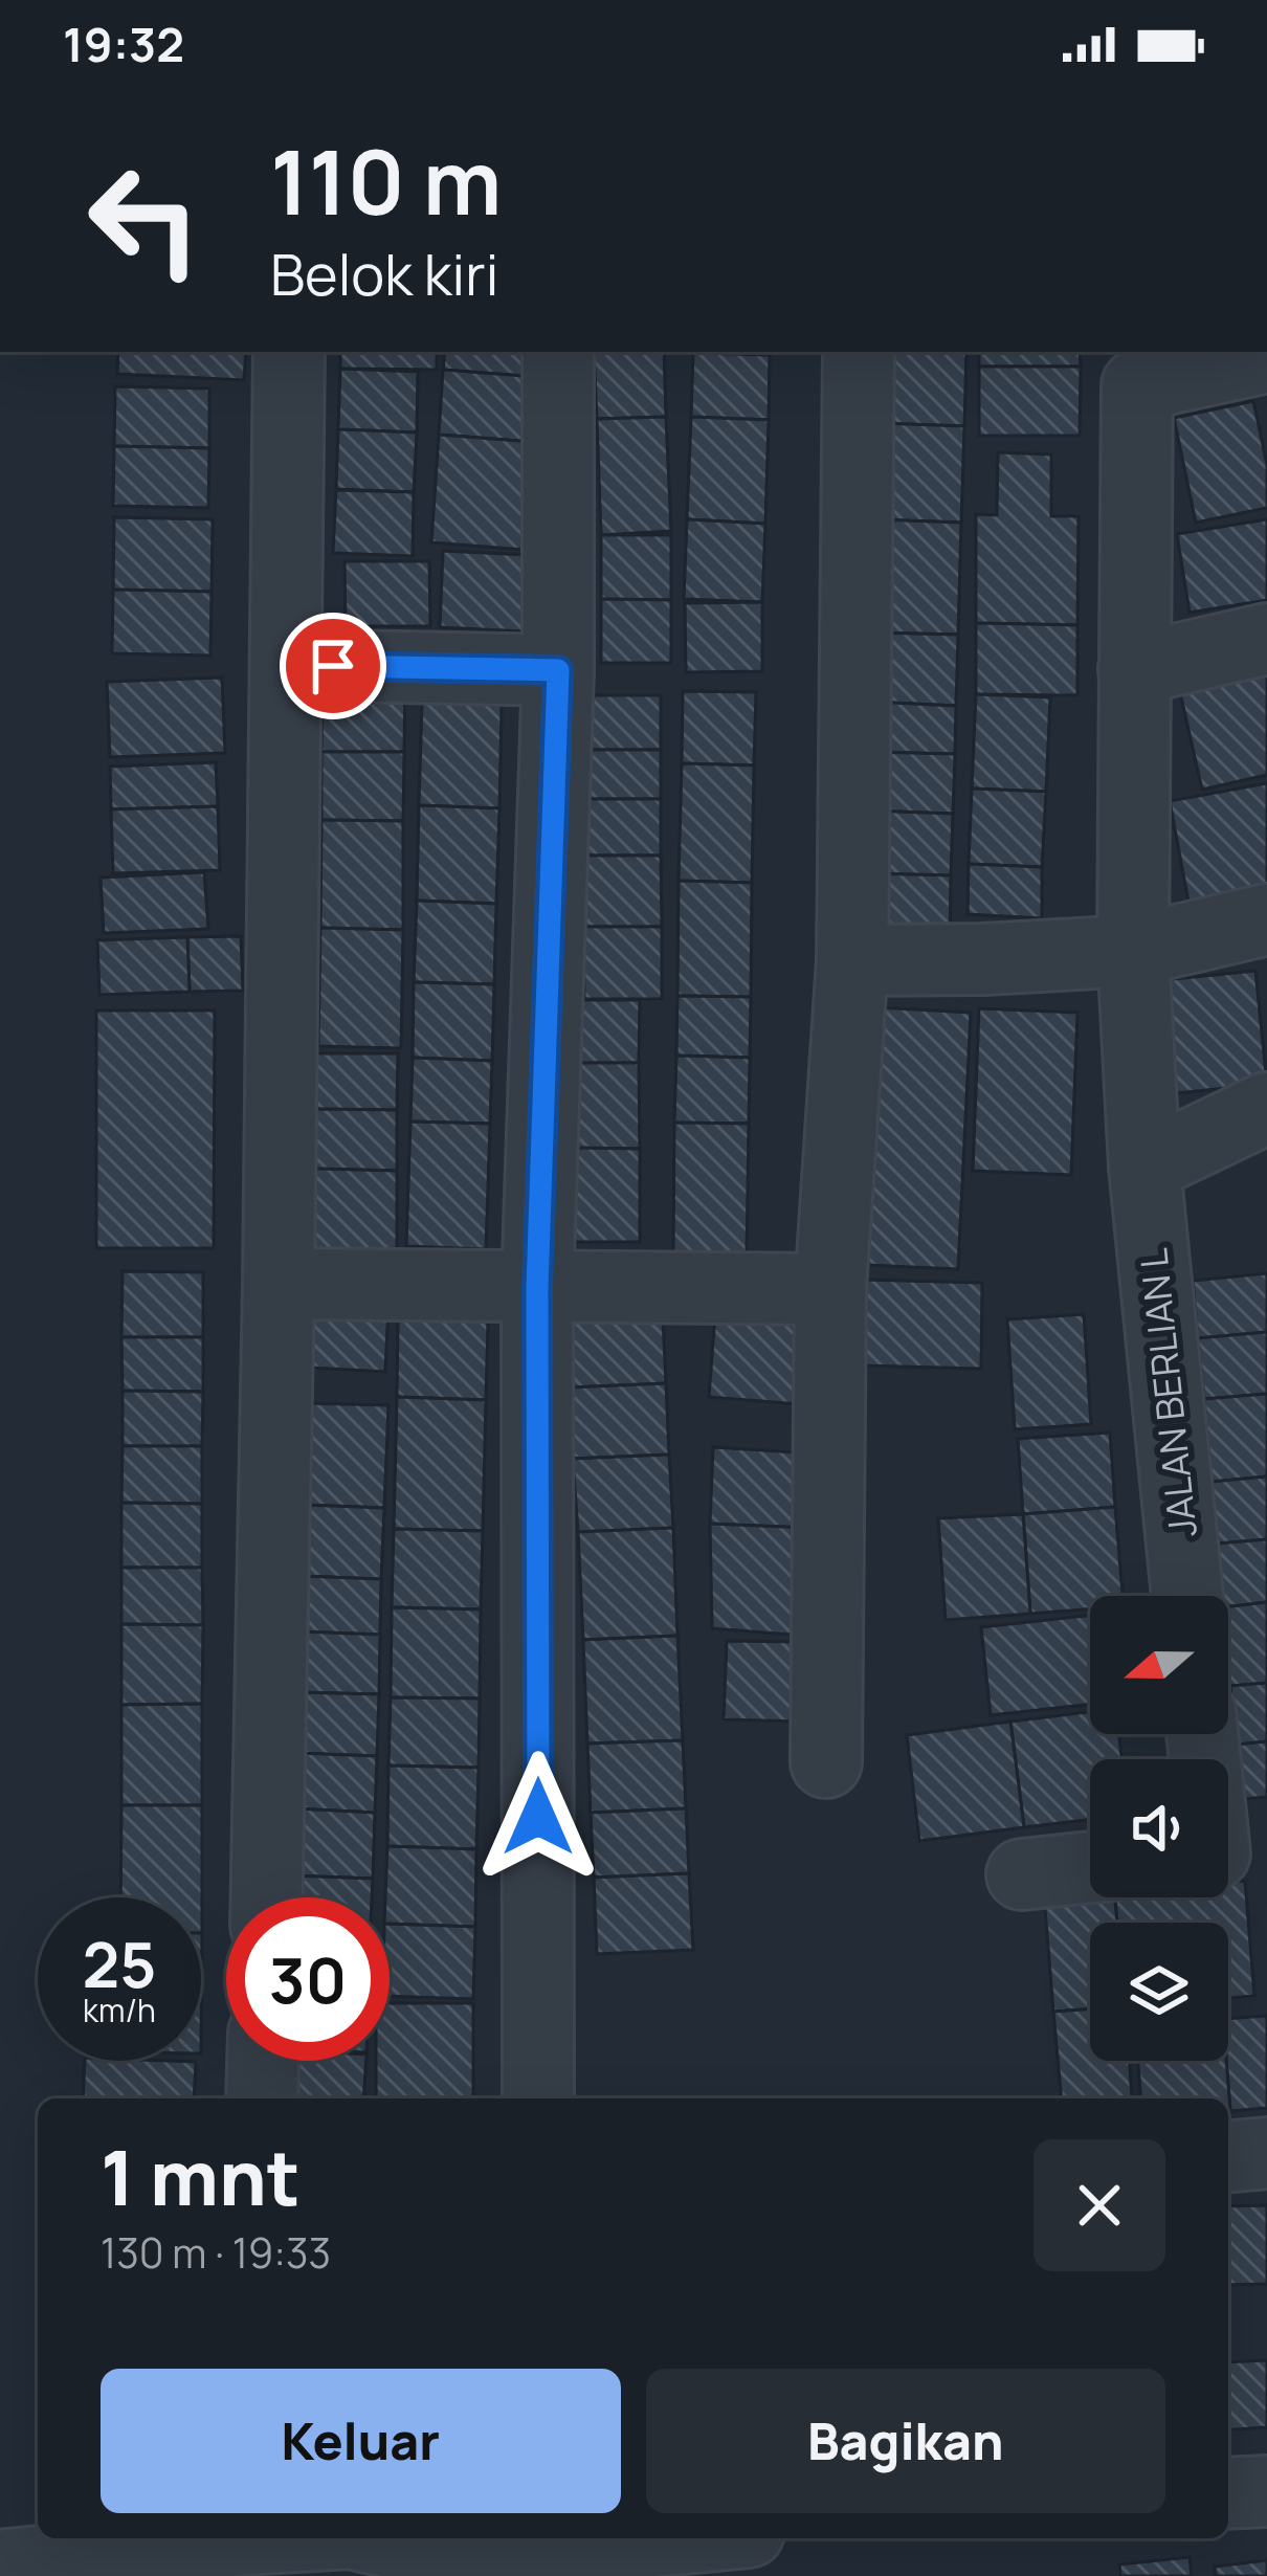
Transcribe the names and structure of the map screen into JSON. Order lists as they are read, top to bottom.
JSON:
{
  "streets": {
    "street": ["JALAN BERLIAN L"]
  },
  "north": "left",
  "page": {
    "status": "19:32",
    "turn": ["110 m", "Belok kiri"],
    "speed": "25 km/h",
    "limit": "30",
    "heading": ["1 mnt", "130 m · 19:33"],
    "buttons": ["Keluar", "Bagikan"]
  }
}
